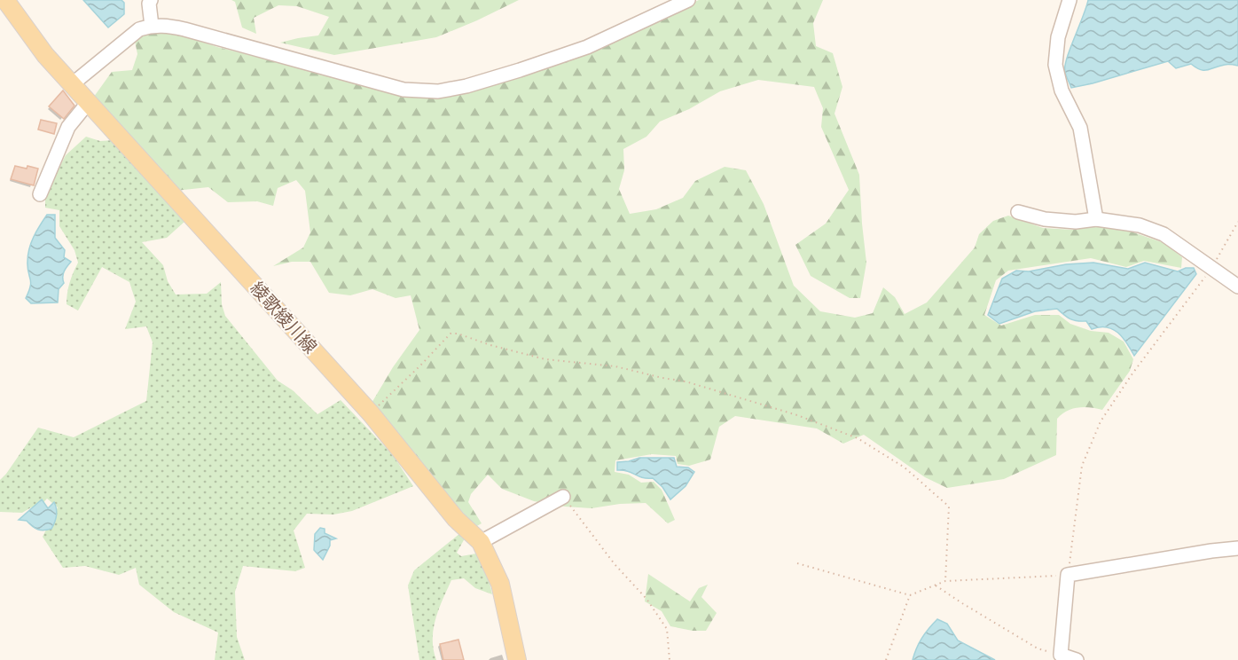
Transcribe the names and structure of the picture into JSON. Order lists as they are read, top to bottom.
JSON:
{
  "streets": {
    "main road": ["綾歌綾川線"]
  }
}
